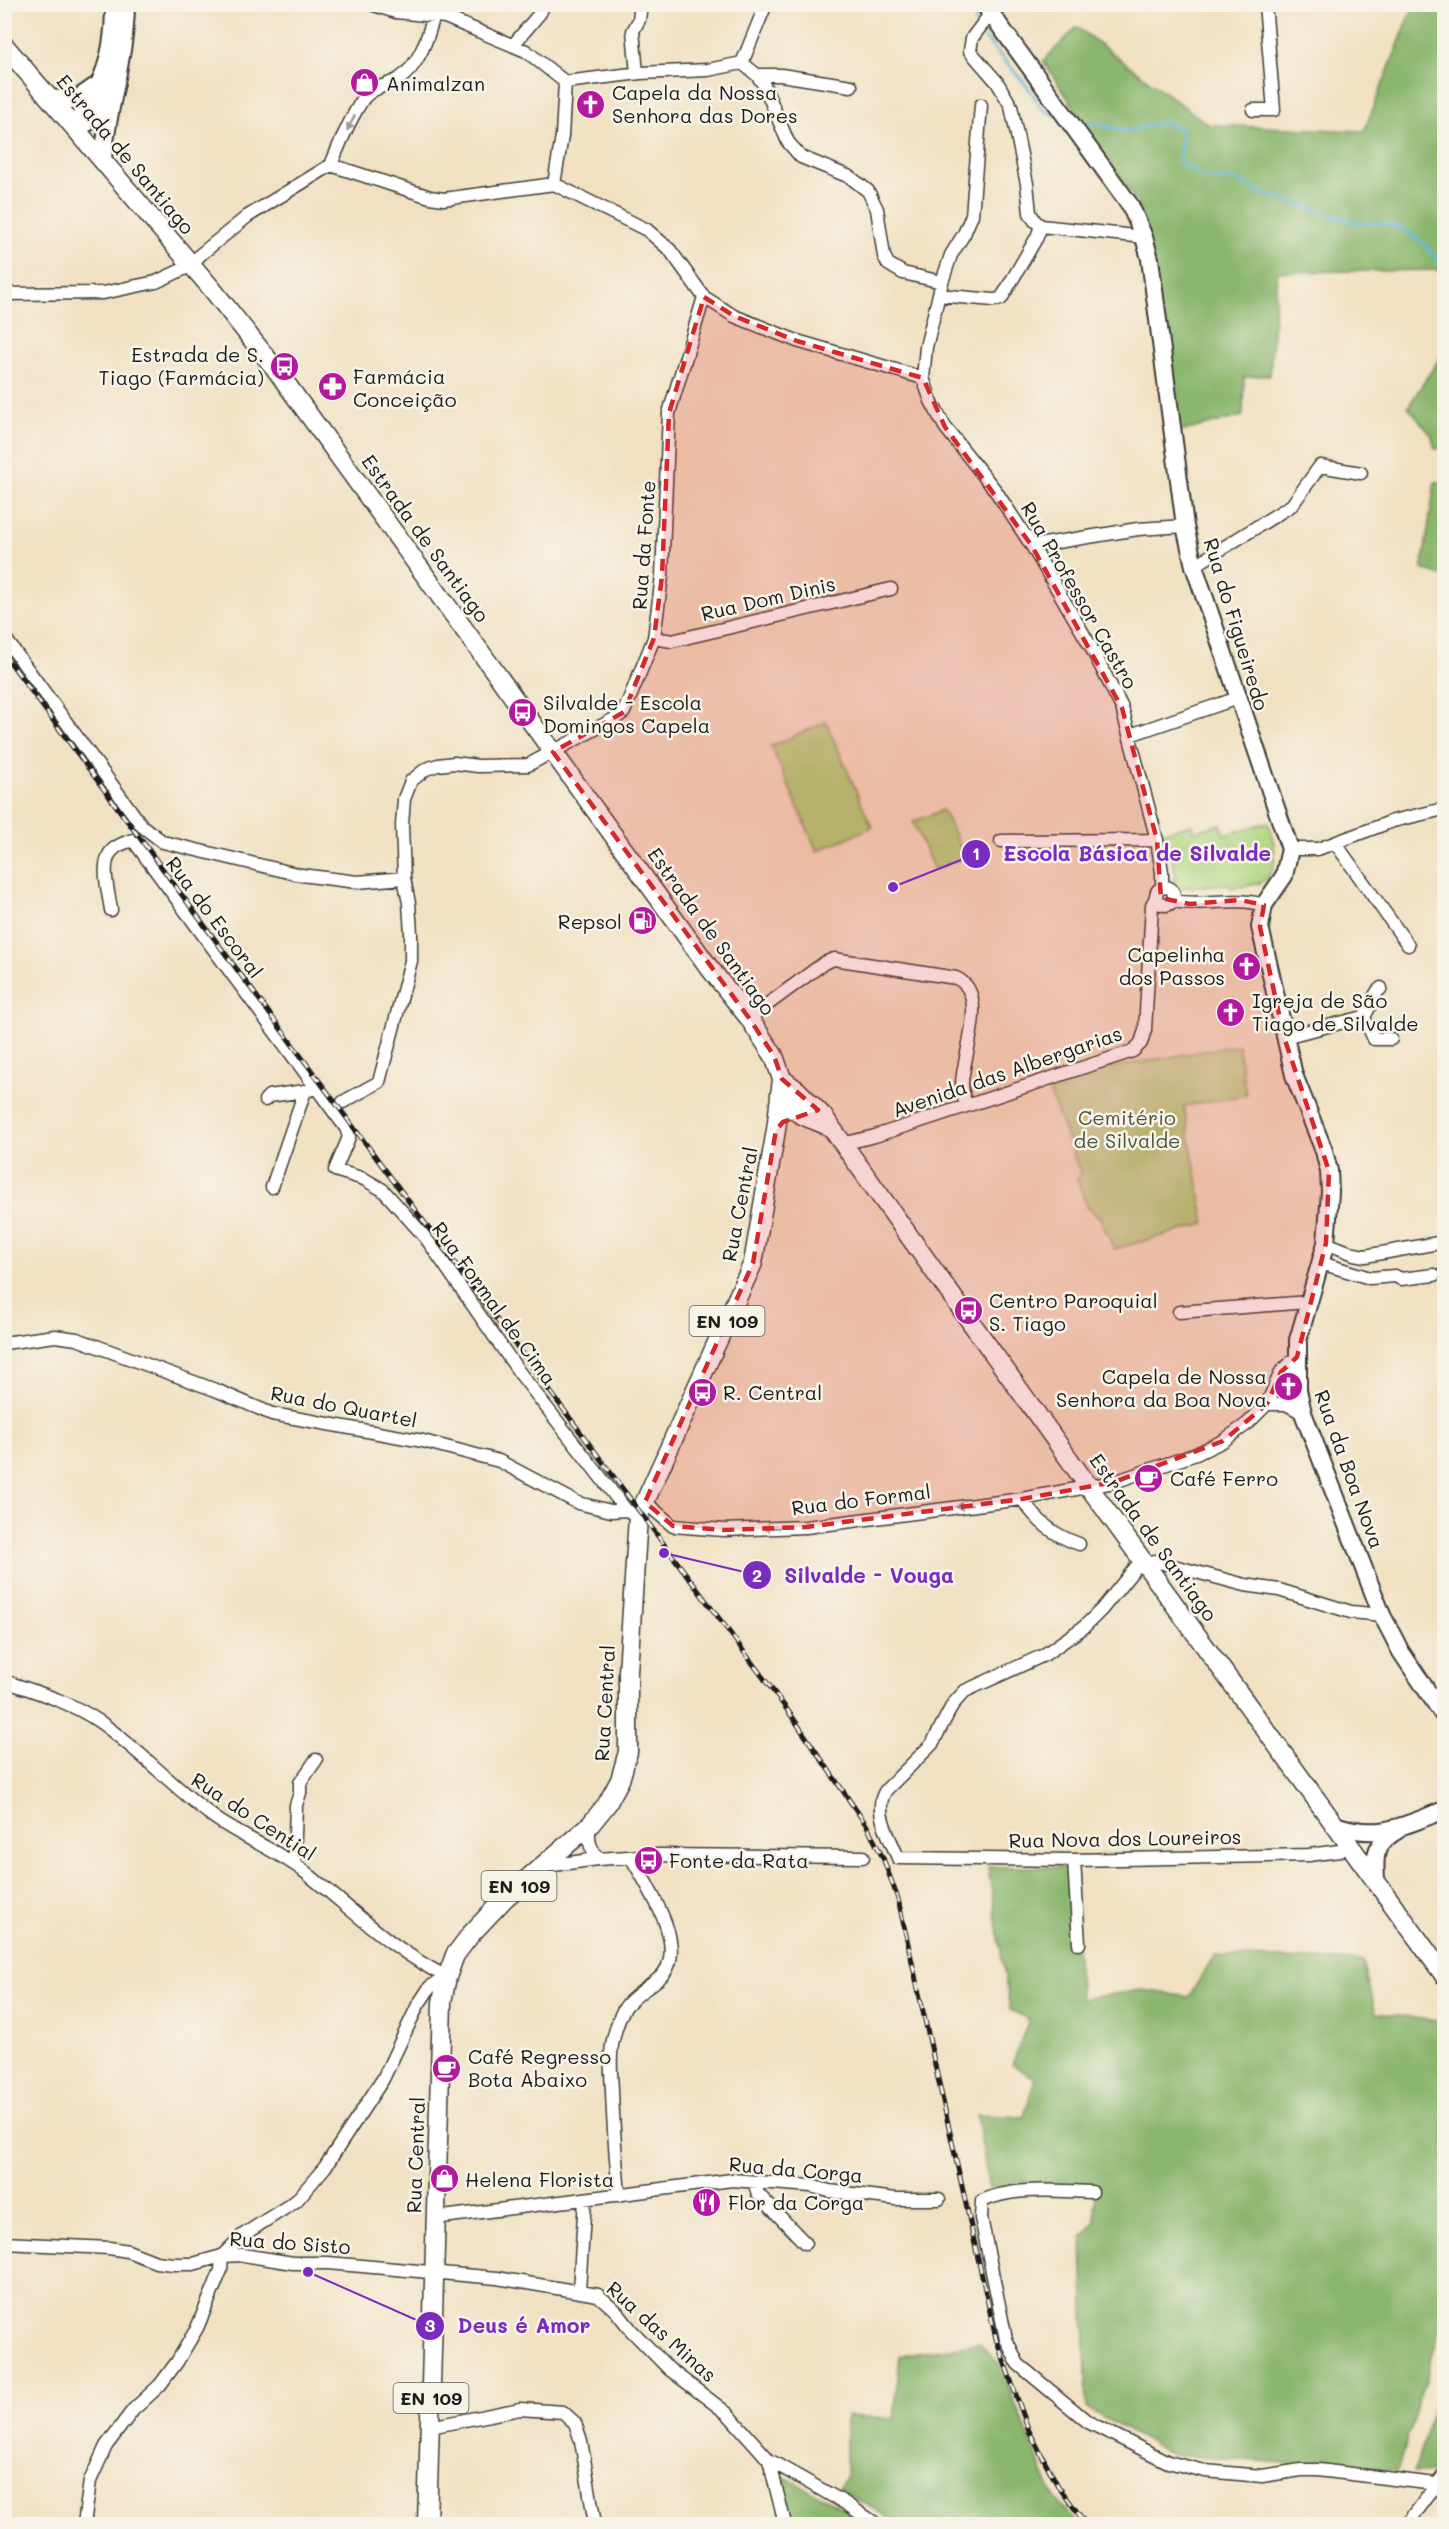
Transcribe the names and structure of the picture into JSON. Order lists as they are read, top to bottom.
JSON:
{
  "streets": {
    "main road": [
      "Estrada de Santiago",
      "Rua do Figueiredo",
      "Rua Central",
      "EN 109",
      "Rua da Boa Nova"
    ],
    "street": [
      "Rua da Fonte",
      "Rua Professor Castro",
      "Rua Dom Dinis",
      "Rua do Escoral",
      "Avenida das Albergarias",
      "Rua Formal de Cima",
      "Rua do Quartel",
      "Rua do Formal",
      "Rua do Cential",
      "Rua Nova dos Loureiros",
      "Rua da Corga",
      "Rua do Sisto",
      "Rua das Minas"
    ]
  },
  "crossings": [
    ["Estrada de Santiago", "Rua da Fonte"],
    ["Estrada de Santiago", "Avenida das Albergarias"],
    ["Estrada de Santiago", "Rua Central"],
    ["Estrada de Santiago", "Rua do Formal"],
    ["Estrada de Santiago", "Rua Nova dos Loureiros"],
    ["Rua da Fonte", "Rua Dom Dinis"],
    ["Rua Professor Castro", "Avenida das Albergarias"],
    ["Rua do Escoral", "Rua Formal de Cima"],
    ["Rua Central", "Rua Formal de Cima"],
    ["Rua Central", "EN 109"],
    ["Rua Central", "Rua do Quartel"],
    ["Rua Central", "Rua do Formal"],
    ["Rua Central", "Rua do Cential"],
    ["Rua Central", "Rua da Corga"],
    ["Rua Central", "Rua do Sisto"],
    ["Rua Central", "Rua das Minas"],
    ["Rua Formal de Cima", "Rua do Quartel"],
    ["Rua Formal de Cima", "Rua do Formal"],
    ["EN 109", "Rua do Sisto"],
    ["EN 109", "Rua das Minas"],
    ["Rua do Quartel", "Rua do Formal"],
    ["Rua do Sisto", "Rua das Minas"]
  ],
  "one_way": ["Rua do Formal"],
  "parks": ["Cemitério de Silvalde"],
  "places": {
    "shop": ["Animalzan", "Helena Florista"],
    "church": [
      "Capela da Nossa Senhora das Dores",
      "Capelinha dos Passos",
      "Igreja de São Tiago de Silvalde",
      "Capela de Nossa Senhora da Boa Nova"
    ],
    "bus stop": [
      "Estrada de S. Tiago (Farmácia)",
      "Silvalde - Escola Domingos Capela",
      "Centro Paroquial S. Tiago",
      "R. Central",
      "Fonte da Rata"
    ],
    "pharmacy": ["Farmácia Conceição"],
    "other": ["Escola Básica de Silvalde", "Silvalde - Vouga", "Deus é Amor"],
    "fuel station": ["Repsol"],
    "cafe": ["Café Ferro", "Café Regresso Bota Abaixo"],
    "restaurant": ["Flor da Corga"]
  }
}
